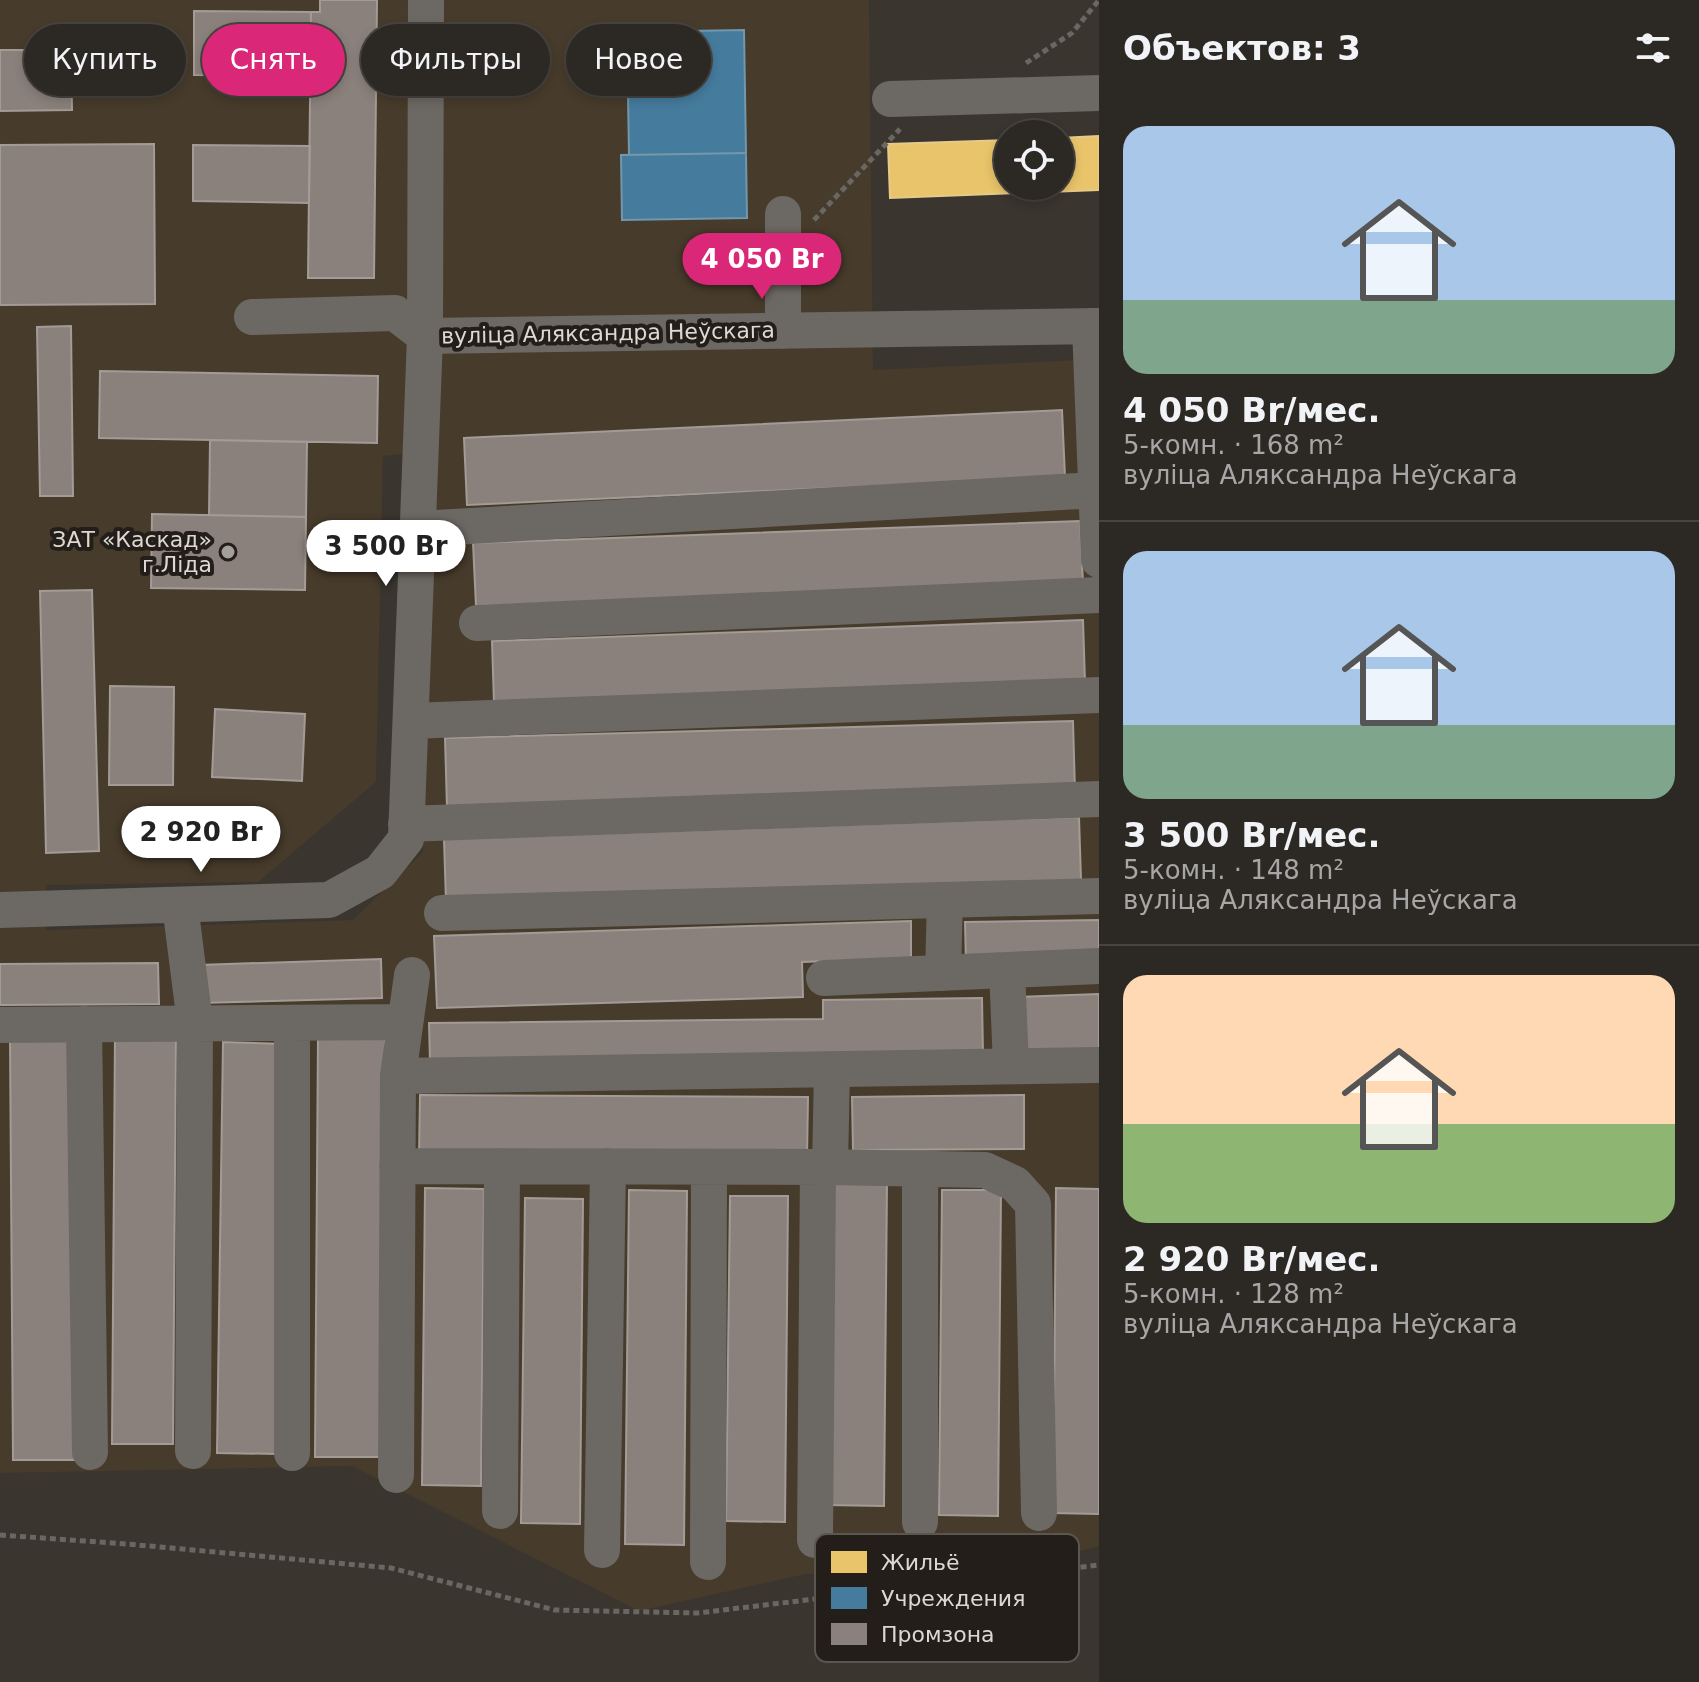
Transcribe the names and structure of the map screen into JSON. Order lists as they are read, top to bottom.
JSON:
{
  "streets": {
    "street": ["вуліца Аляксандра Неўскага"]
  },
  "places": ["ЗАТ «Каскад» г.Ліда"],
  "legend": ["Жильё", "Учреждения", "Промзона"],
  "page": {
    "heading": "Объектов: 3",
    "chip": [
      "Купить",
      "Снять",
      "Фильтры",
      "Новое"
    ],
    "list": [
      {
        "name": "4 050 Br/мес.",
        "note": "5-комн. · 168 m² · вуліца Аляксандра Неўскага"
      },
      {
        "name": "3 500 Br/мес.",
        "note": "5-комн. · 148 m² · вуліца Аляксандра Неўскага"
      },
      {
        "name": "2 920 Br/мес.",
        "note": "5-комн. · 128 m² · вуліца Аляксандра Неўскага"
      }
    ],
    "price": ["4 050 Br", "3 500 Br", "2 920 Br"]
  }
}
